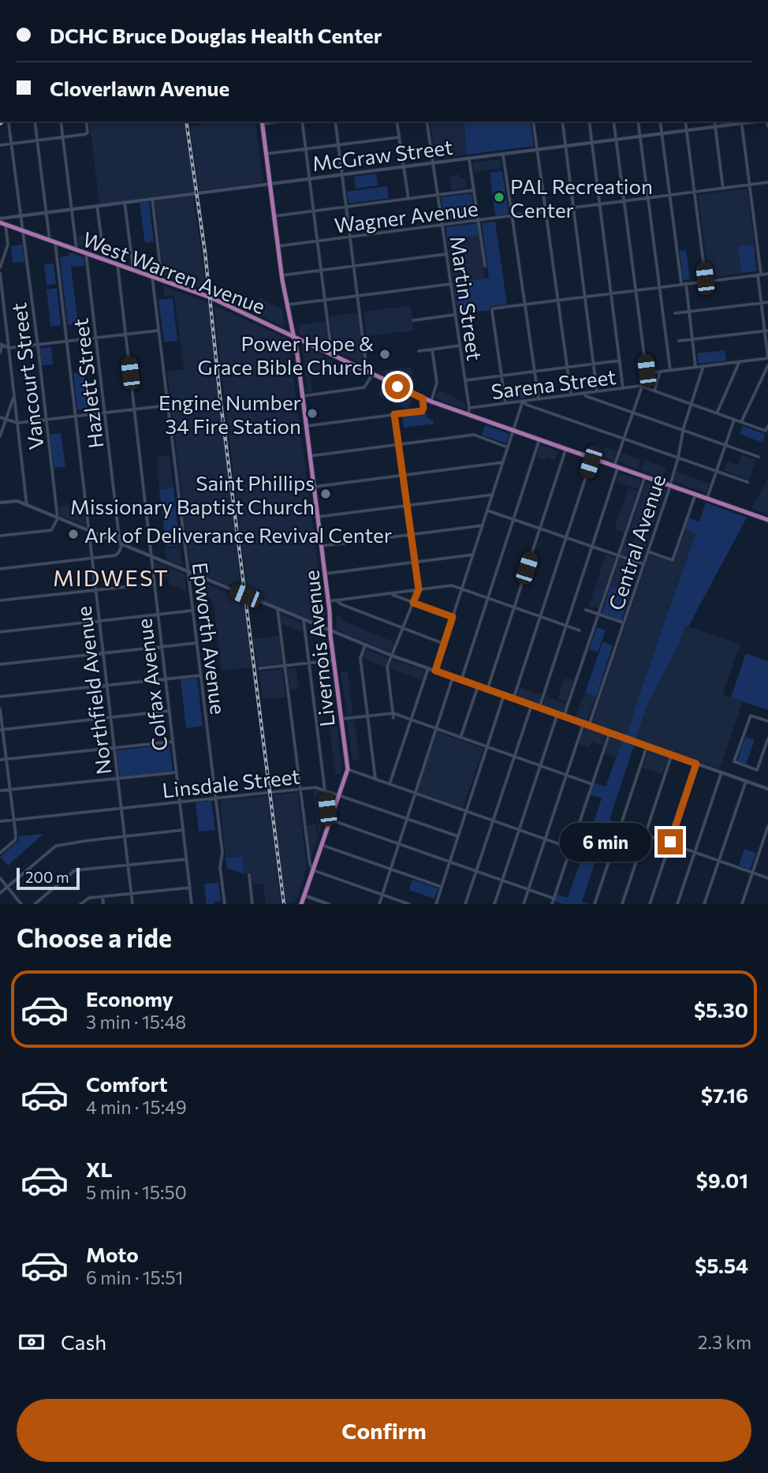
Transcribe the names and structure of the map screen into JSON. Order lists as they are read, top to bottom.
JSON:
{
  "streets": {
    "main road": ["West Warren Avenue", "Livernois Avenue"],
    "street": [
      "McGraw Street",
      "Wagner Avenue",
      "Martin Street",
      "Vancourt Street",
      "Hazlett Street",
      "Sarena Street",
      "Central Avenue",
      "Epworth Avenue",
      "Colfax Avenue",
      "Northfield Avenue",
      "Linsdale Street"
    ]
  },
  "crossings": [
    ["McGraw Street", "Martin Street"],
    ["McGraw Street", "Vancourt Street"],
    ["McGraw Street", "Livernois Avenue"],
    ["McGraw Street", "Northfield Avenue"],
    ["Wagner Avenue", "Martin Street"],
    ["Wagner Avenue", "Livernois Avenue"],
    ["West Warren Avenue", "Martin Street"],
    ["West Warren Avenue", "Vancourt Street"],
    ["West Warren Avenue", "Hazlett Street"],
    ["West Warren Avenue", "Central Avenue"],
    ["West Warren Avenue", "Epworth Avenue"],
    ["West Warren Avenue", "Livernois Avenue"],
    ["West Warren Avenue", "Colfax Avenue"],
    ["West Warren Avenue", "Northfield Avenue"],
    ["Martin Street", "Sarena Street"],
    ["Sarena Street", "Central Avenue"],
    ["Epworth Avenue", "Linsdale Street"],
    ["Livernois Avenue", "Linsdale Street"],
    ["Colfax Avenue", "Linsdale Street"],
    ["Northfield Avenue", "Linsdale Street"]
  ],
  "districts": ["MIDWEST"],
  "places": [
    "PAL Recreation Center",
    "Power Hope & Grace Bible Church",
    "Engine Number 34 Fire Station",
    "Saint Phillips Missionary Baptist Church",
    "Ark of Deliverance Revival Center"
  ],
  "scale_bar": "200 m",
  "page": {
    "banner": ["DCHC Bruce Douglas Health Center", "Cloverlawn Avenue"],
    "bubble": "6 min",
    "scale": "200 m",
    "heading": "Choose a ride",
    "list": [
      {
        "name": "Economy",
        "note": "3 min · 15:48",
        "value": "$5.30"
      },
      {
        "name": "Comfort",
        "note": "4 min · 15:49",
        "value": "$7.16"
      },
      {
        "name": "XL",
        "note": "5 min · 15:50",
        "value": "$9.01"
      },
      {
        "name": "Moto",
        "note": "6 min · 15:51",
        "value": "$5.54"
      }
    ],
    "pay": ["Cash", "2.3 km"],
    "buttons": "Confirm"
  }
}
